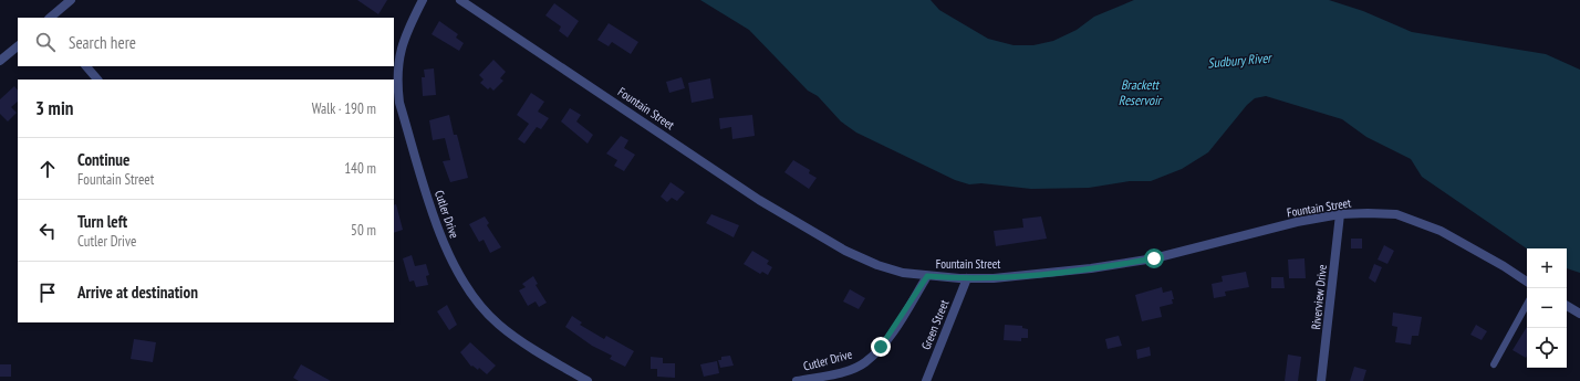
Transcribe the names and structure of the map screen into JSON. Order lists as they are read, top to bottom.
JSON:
{
  "streets": {
    "street": [
      "Fountain Street",
      "Cutler Drive",
      "Riverview Drive",
      "Green Street"
    ]
  },
  "crossings": [
    ["Fountain Street", "Cutler Drive"],
    ["Fountain Street", "Riverview Drive"],
    ["Fountain Street", "Green Street"]
  ],
  "water": ["Sudbury River", "Brackett Reservoir"],
  "page": {
    "search": "Search here",
    "heading": ["3 min", "Walk · 190 m"],
    "list": [
      ["Continue", "Fountain Street", "140 m"],
      ["Turn left", "Cutler Drive", "50 m"],
      "Arrive at destination"
    ],
    "map_buttons": ["+", "−"]
  }
}
